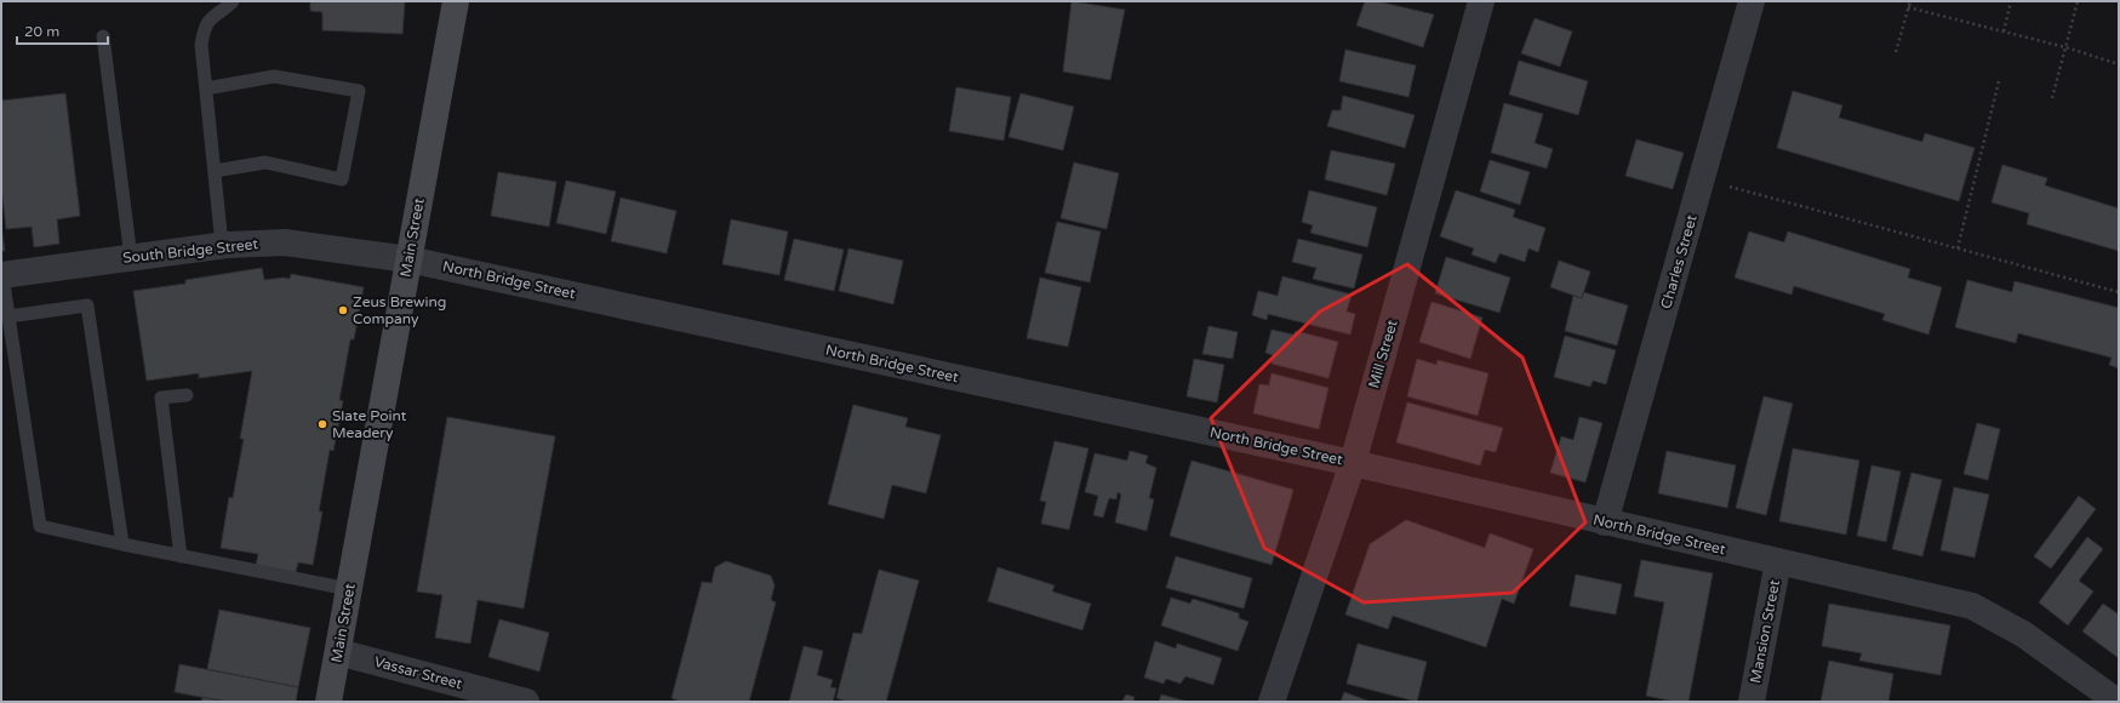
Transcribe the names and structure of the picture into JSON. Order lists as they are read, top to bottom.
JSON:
{
  "streets": {
    "street": [
      "Main Street",
      "South Bridge Street",
      "Charles Street",
      "North Bridge Street",
      "Mill Street",
      "Mansion Street",
      "Vassar Street"
    ]
  },
  "crossings": [
    ["Main Street", "South Bridge Street"],
    ["Main Street", "North Bridge Street"],
    ["Main Street", "Vassar Street"],
    ["South Bridge Street", "North Bridge Street"],
    ["Charles Street", "North Bridge Street"],
    ["North Bridge Street", "Mill Street"],
    ["North Bridge Street", "Mansion Street"]
  ],
  "places": ["Zeus Brewing Company", "Slate Point Meadery"],
  "scale_bar": "20 m"
}
